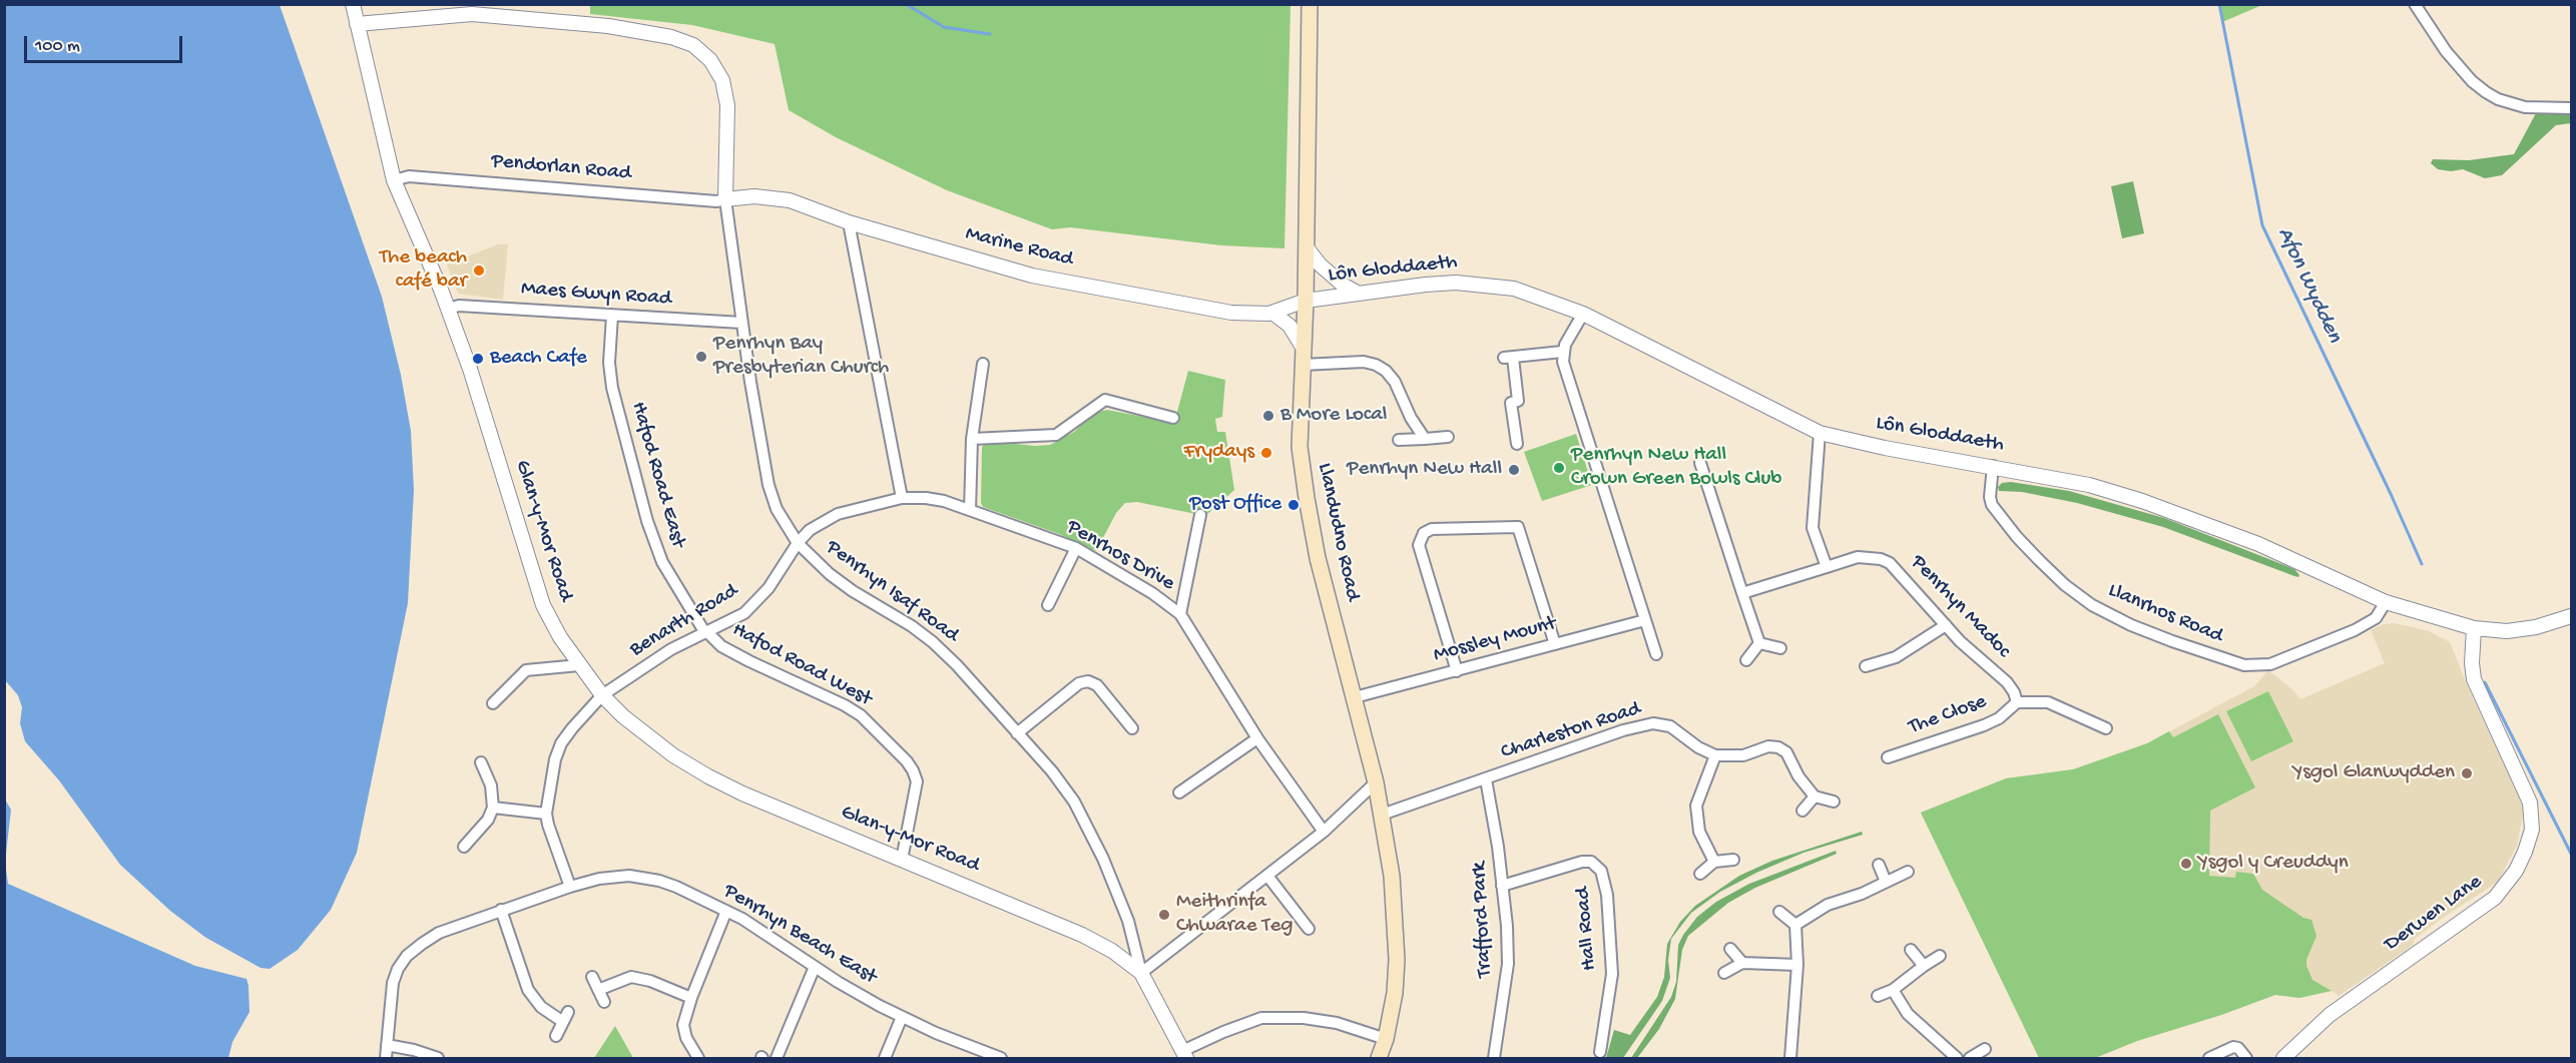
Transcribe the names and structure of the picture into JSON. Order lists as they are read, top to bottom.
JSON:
{
  "streets": {
    "main road": ["Llandudno Road"],
    "street": [
      "Pendorlan Road",
      "Marine Road",
      "Lôn Gloddaeth",
      "Maes Gwyn Road",
      "Hafod Road East",
      "Glan-y-Mor Road",
      "Penrhos Drive",
      "Penrhyn Isaf Road",
      "Penrhyn Madoc",
      "Llanrhos Road",
      "Benarth Road",
      "Mossley Mount",
      "Hafod Road West",
      "The Close",
      "Charleston Road",
      "Derwen Lane",
      "Trafford Park",
      "Hall Road",
      "Penrhyn Beach East"
    ]
  },
  "crossings": [
    ["Pendorlan Road", "Marine Road"],
    ["Pendorlan Road", "Glan-y-Mor Road"],
    ["Pendorlan Road", "Penrhyn Isaf Road"],
    ["Marine Road", "Lôn Gloddaeth"],
    ["Marine Road", "Llandudno Road"],
    ["Marine Road", "Penrhyn Isaf Road"],
    ["Lôn Gloddaeth", "Llandudno Road"],
    ["Lôn Gloddaeth", "Llanrhos Road"],
    ["Lôn Gloddaeth", "Derwen Lane"],
    ["Maes Gwyn Road", "Hafod Road East"],
    ["Maes Gwyn Road", "Glan-y-Mor Road"],
    ["Maes Gwyn Road", "Penrhyn Isaf Road"],
    ["Hafod Road East", "Benarth Road"],
    ["Hafod Road East", "Hafod Road West"],
    ["Glan-y-Mor Road", "Penrhyn Isaf Road"],
    ["Glan-y-Mor Road", "Benarth Road"],
    ["Glan-y-Mor Road", "Hafod Road West"],
    ["Llandudno Road", "Mossley Mount"],
    ["Llandudno Road", "Charleston Road"],
    ["Penrhos Drive", "Penrhyn Isaf Road"],
    ["Penrhos Drive", "Benarth Road"],
    ["Penrhyn Isaf Road", "Benarth Road"],
    ["Penrhyn Madoc", "The Close"],
    ["Benarth Road", "Hafod Road West"],
    ["Charleston Road", "Trafford Park"],
    ["Trafford Park", "Hall Road"]
  ],
  "water": ["Afon Wydden"],
  "places": [
    "The beach café bar",
    "Penrhyn Bay Presbyterian Church",
    "Beach Cafe",
    "B More Local",
    "Frydays",
    "Penrhyn New Hall Crown Green Bowls Club",
    "Penrhyn New Hall",
    "Post Office",
    "Ysgol Glanwydden",
    "Ysgol y Creuddyn",
    "Meithrinfa Chwarae Teg"
  ],
  "scale_bar": "100 m"
}
